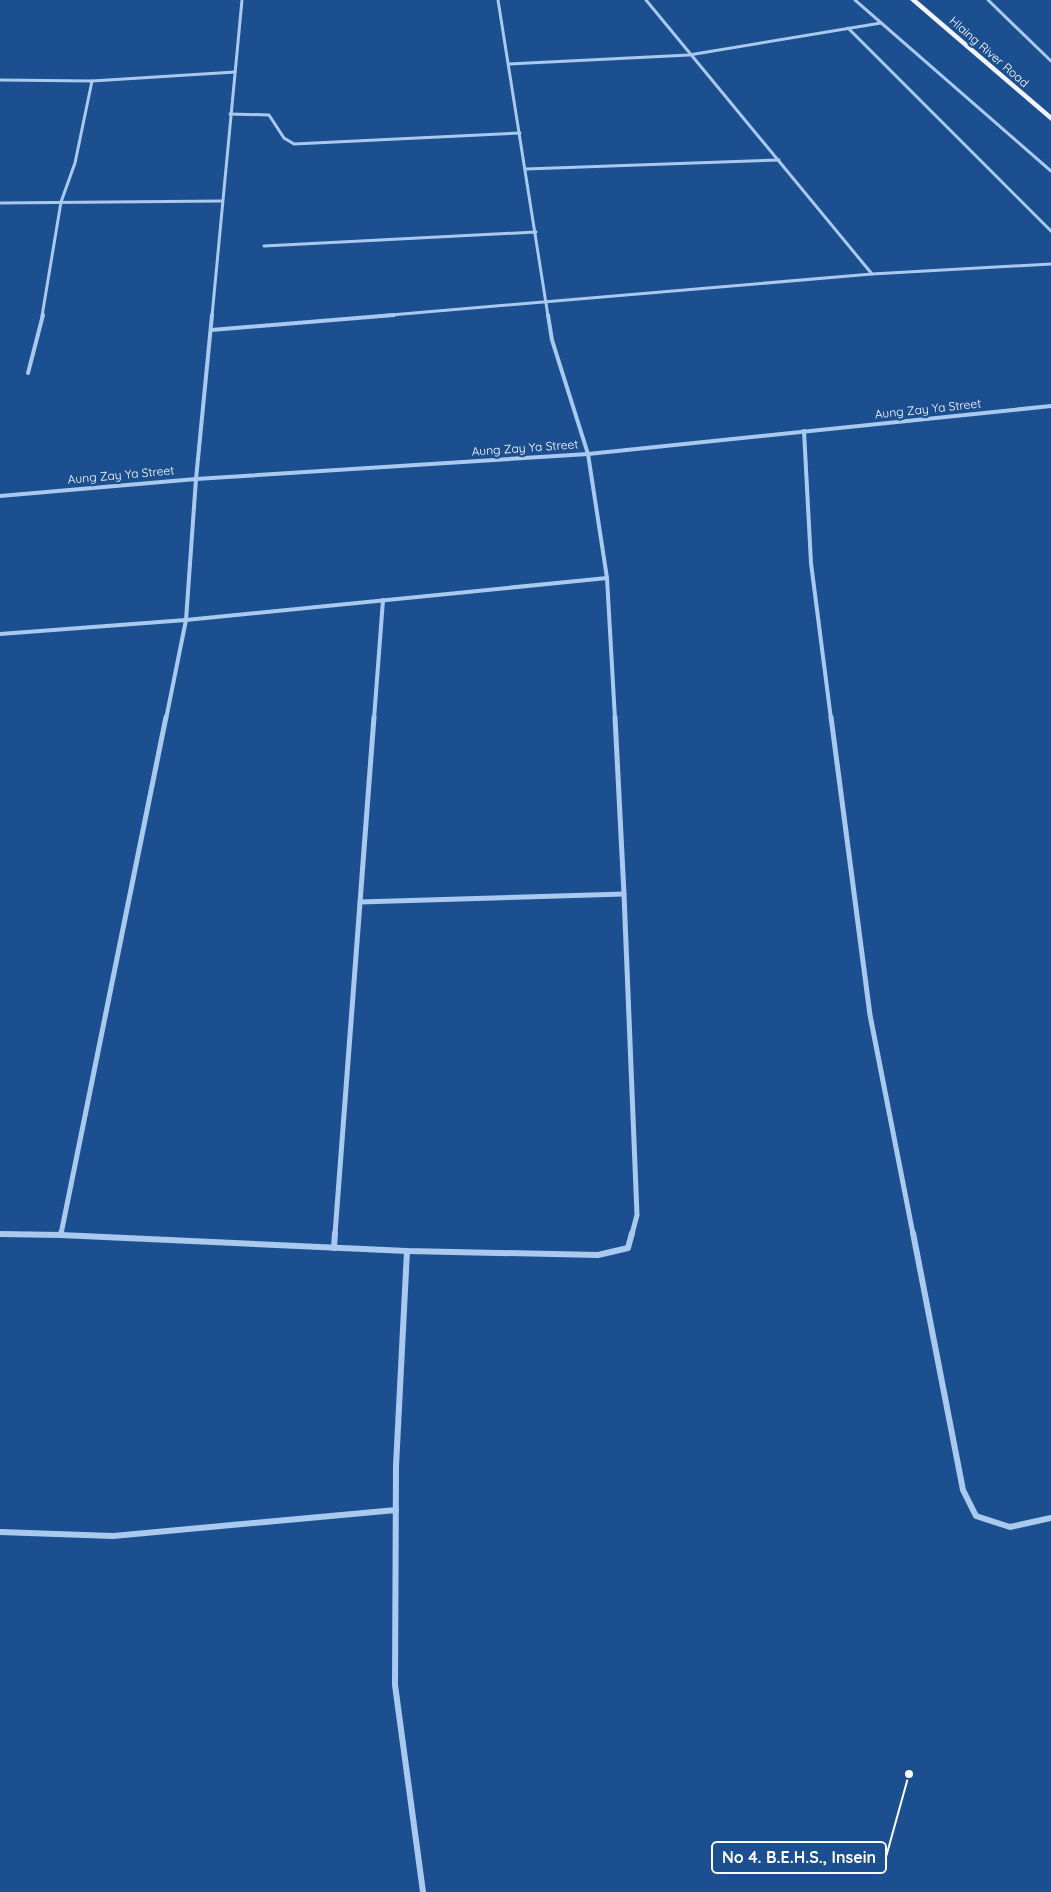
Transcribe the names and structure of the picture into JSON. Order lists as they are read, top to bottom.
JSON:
{
  "streets": {
    "main road": ["Hlaing River Road"],
    "street": ["Aung Zay Ya Street"]
  },
  "places": ["No 4. B.E.H.S., Insein"]
}
